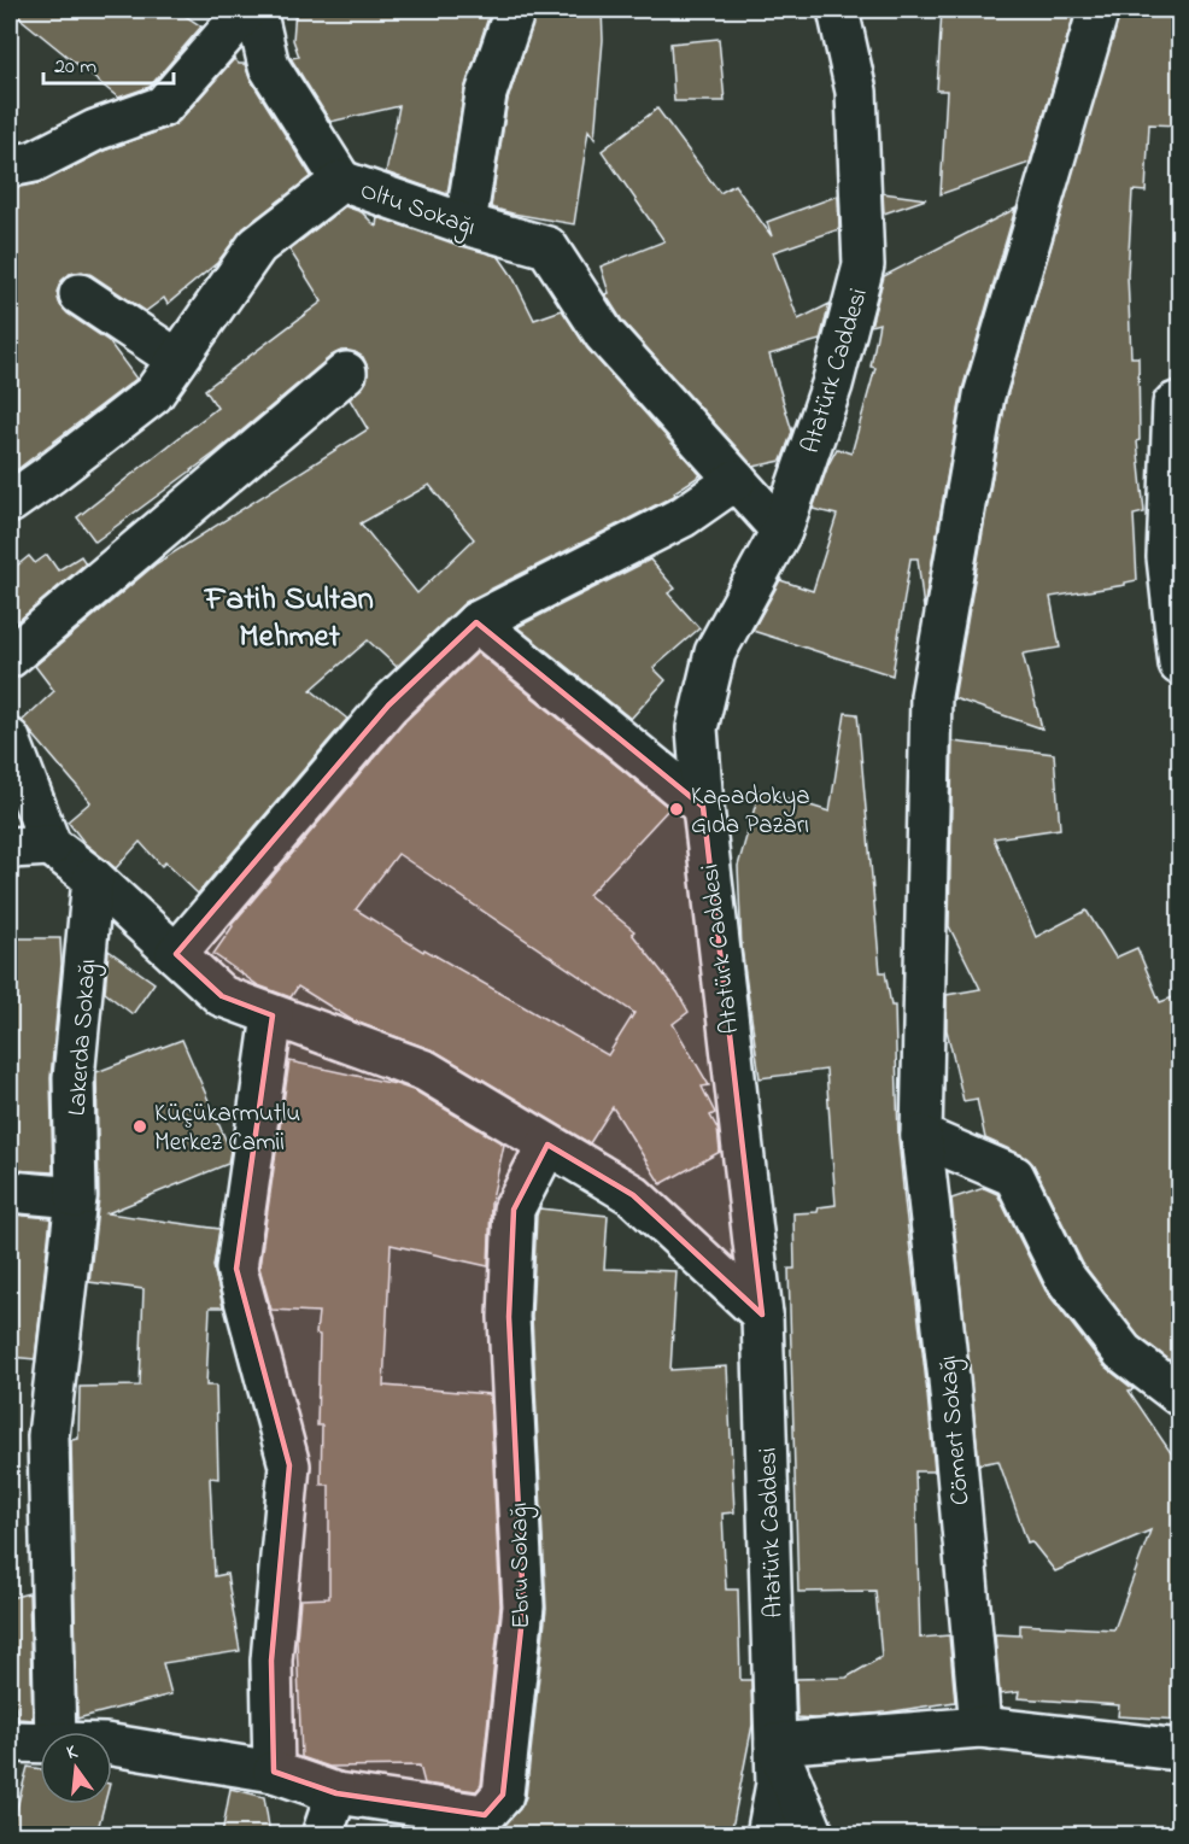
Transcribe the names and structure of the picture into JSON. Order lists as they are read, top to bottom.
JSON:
{
  "streets": {
    "street": [
      "Oltu Sokağı",
      "Atatürk Caddesi",
      "Lakerda Sokağı",
      "Cömert Sokağı",
      "Ebru Sokağı"
    ]
  },
  "crossings": [
    ["Oltu Sokağı", "Atatürk Caddesi"]
  ],
  "districts": ["Fatih Sultan Mehmet"],
  "places": ["Kapadokya Gıda Pazarı", "Küçükarmutlu Merkez Camii"],
  "scale_bar": "20 m",
  "north": "top"
}
